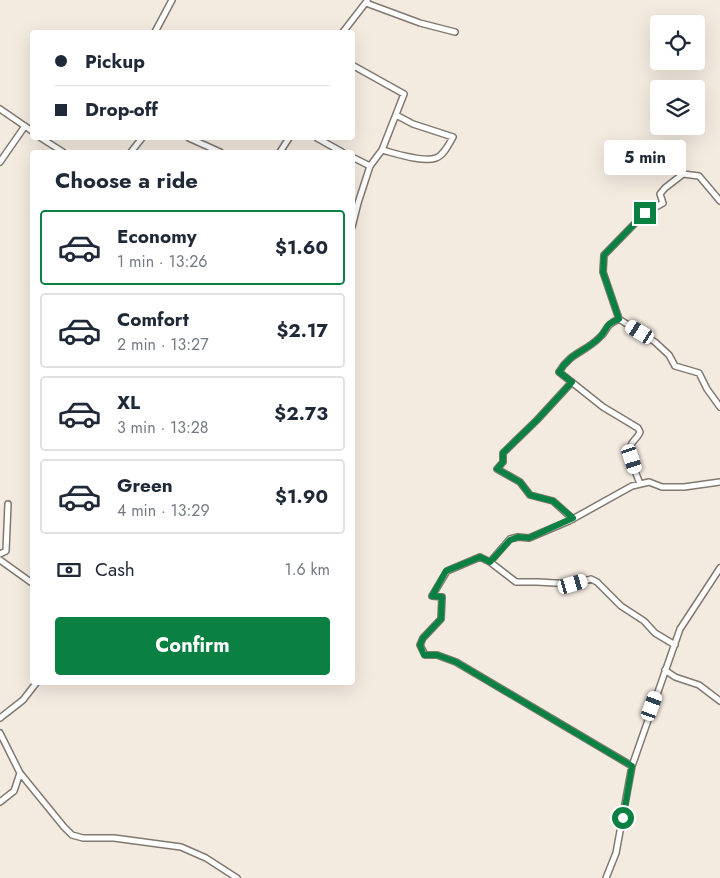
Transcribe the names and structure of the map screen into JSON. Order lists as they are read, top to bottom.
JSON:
{
  "page": {
    "banner": ["Pickup", "Drop-off"],
    "bubble": "5 min",
    "heading": "Choose a ride",
    "list": [
      {
        "name": "Economy",
        "note": "1 min · 13:26",
        "value": "$1.60"
      },
      {
        "name": "Comfort",
        "note": "2 min · 13:27",
        "value": "$2.17"
      },
      {
        "name": "XL",
        "note": "3 min · 13:28",
        "value": "$2.73"
      },
      {
        "name": "Green",
        "note": "4 min · 13:29",
        "value": "$1.90"
      }
    ],
    "pay": ["Cash", "1.6 km"],
    "buttons": "Confirm"
  }
}
